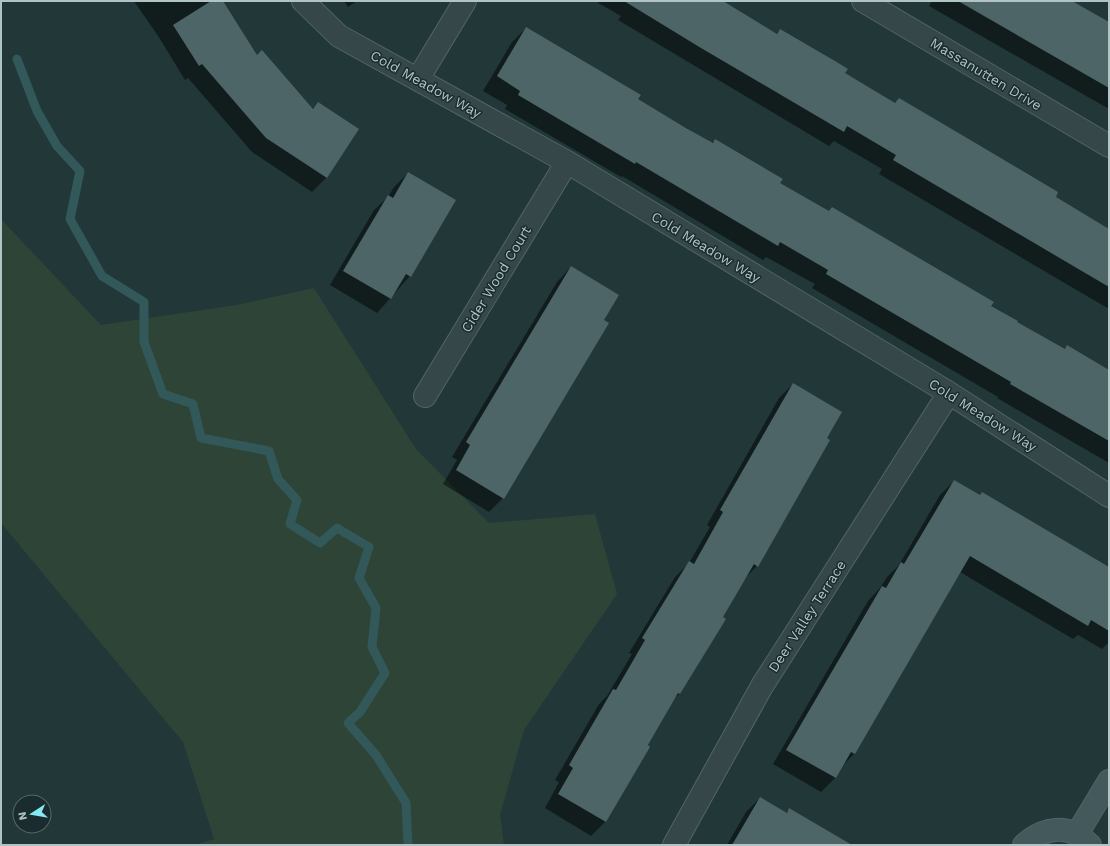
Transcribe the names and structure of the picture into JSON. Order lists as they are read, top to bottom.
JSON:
{
  "streets": {
    "street": [
      "Massanutten Drive",
      "Cold Meadow Way",
      "Cider Wood Court",
      "Deer Valley Terrace"
    ]
  },
  "crossings": [
    ["Cold Meadow Way", "Cider Wood Court"],
    ["Cold Meadow Way", "Deer Valley Terrace"]
  ],
  "north": "left"
}
